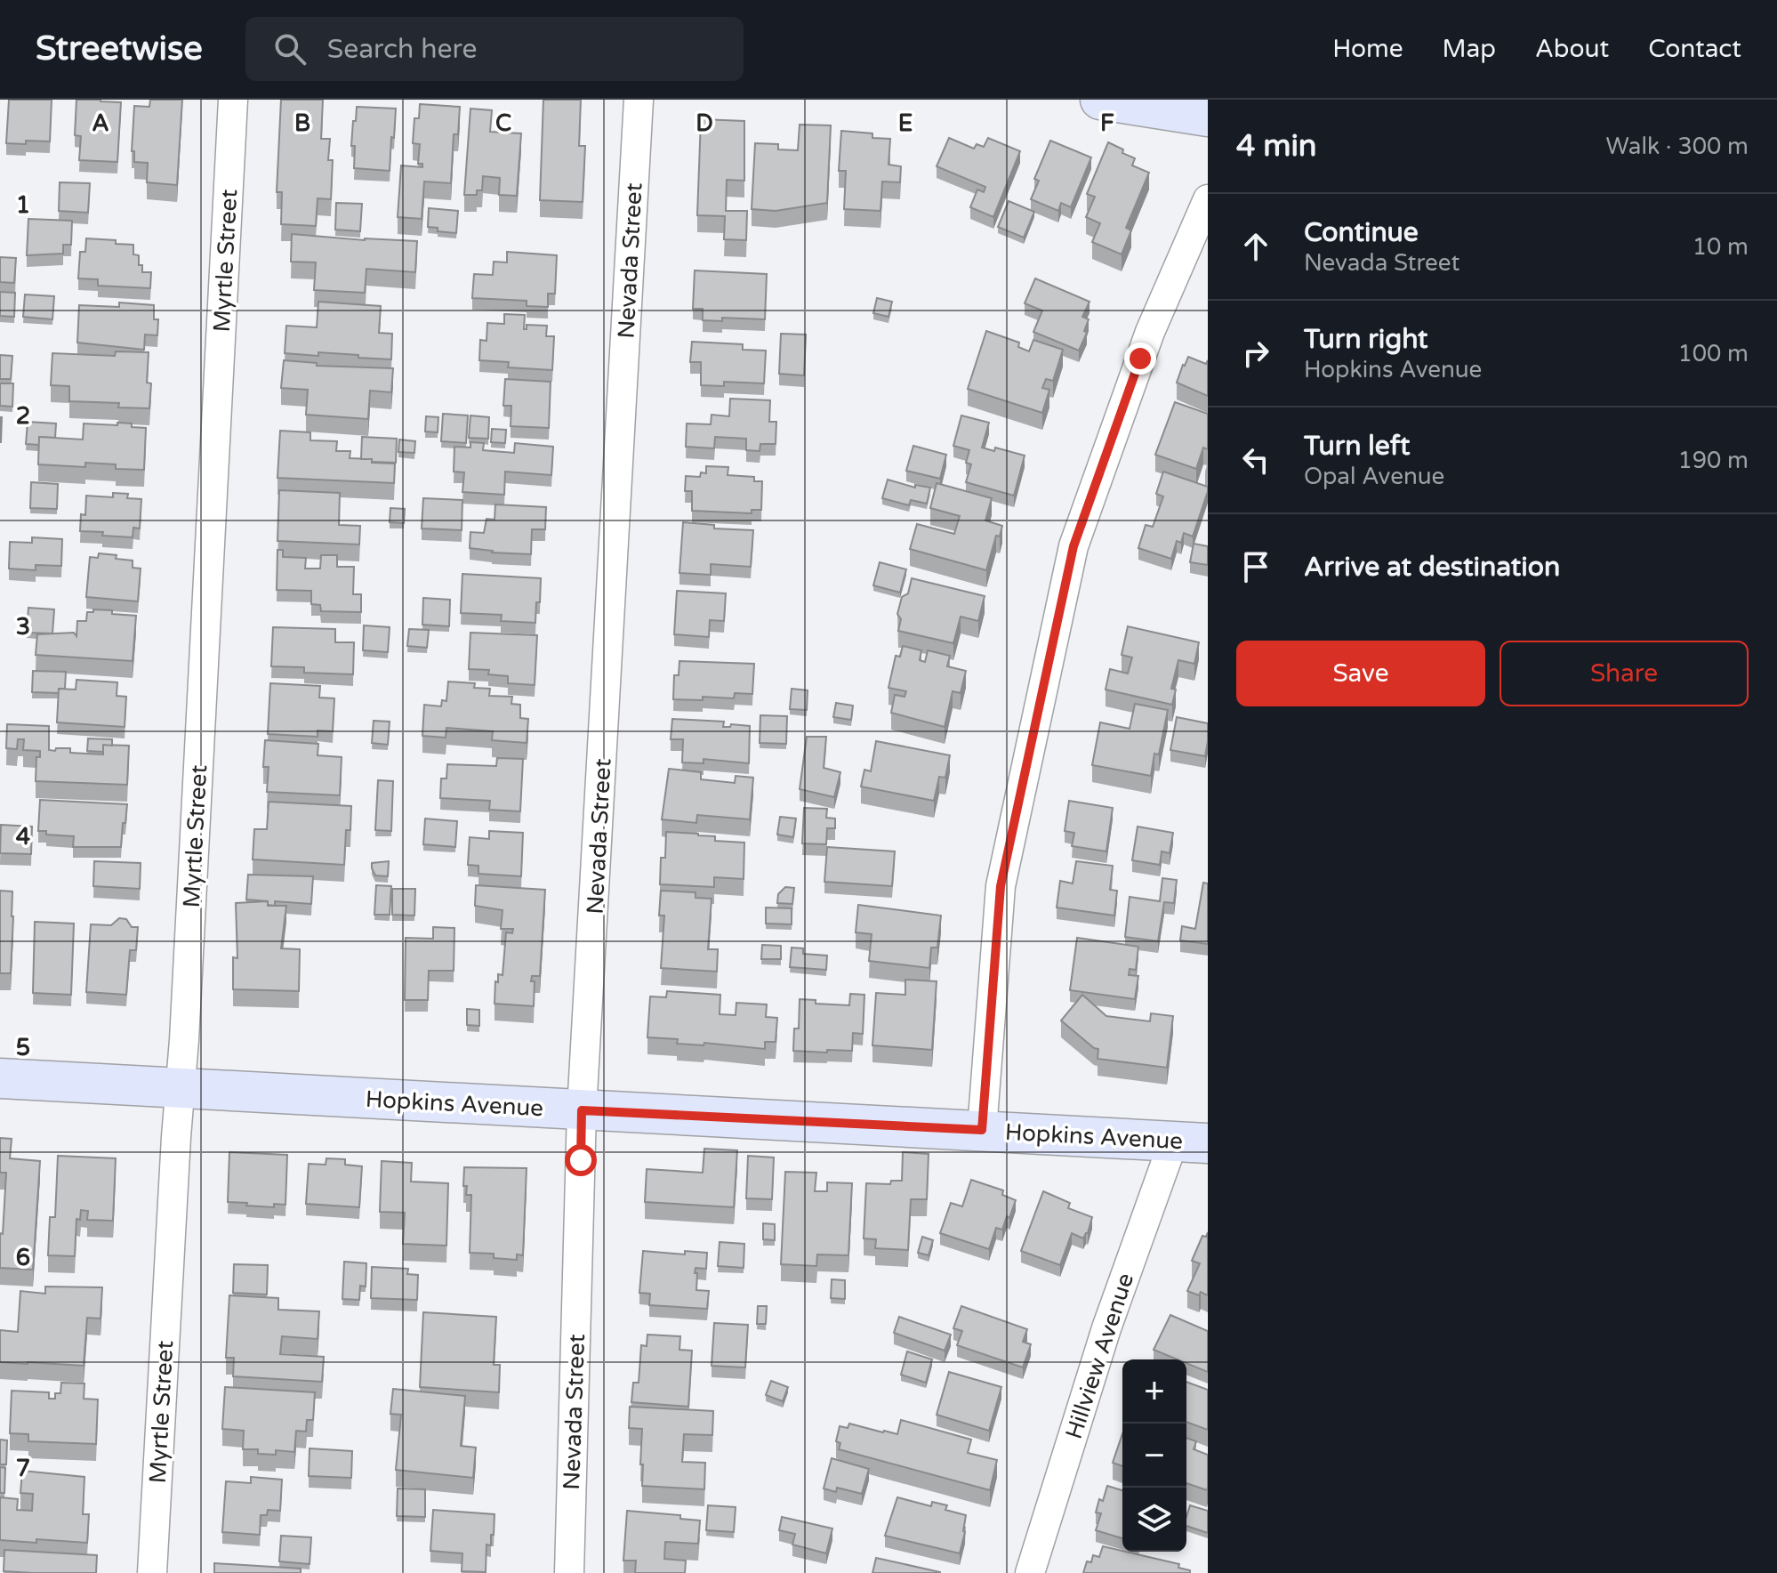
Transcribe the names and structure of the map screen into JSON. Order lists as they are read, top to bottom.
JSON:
{
  "streets": {
    "street": [
      "Myrtle Street",
      "Nevada Street",
      "Hopkins Avenue",
      "Hillview Avenue"
    ]
  },
  "crossings": [
    ["Myrtle Street", "Hopkins Avenue"],
    ["Nevada Street", "Hopkins Avenue"],
    ["Hopkins Avenue", "Hillview Avenue"]
  ],
  "page": {
    "header": "Streetwise",
    "search": "Search here",
    "nav": [
      "Home",
      "Map",
      "About",
      "Contact"
    ],
    "heading": ["4 min", "Walk · 300 m"],
    "list": [
      ["Continue", "Nevada Street", "10 m"],
      ["Turn right", "Hopkins Avenue", "100 m"],
      ["Turn left", "Opal Avenue", "190 m"],
      "Arrive at destination"
    ],
    "buttons": ["Save", "Share"],
    "map_buttons": ["+", "−"]
  },
  "grid": {
    "columns": [
      "A",
      "B",
      "C",
      "D",
      "E",
      "F"
    ],
    "rows": [
      "1",
      "2",
      "3",
      "4",
      "5",
      "6",
      "7"
    ]
  }
}
